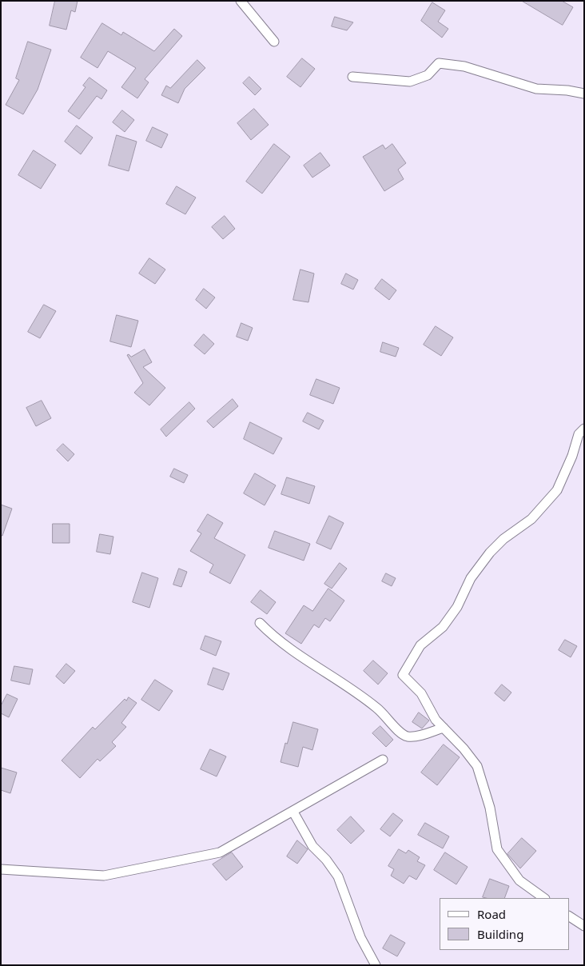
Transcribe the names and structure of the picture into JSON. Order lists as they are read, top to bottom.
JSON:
{
  "legend": ["Road", "Building"]
}
